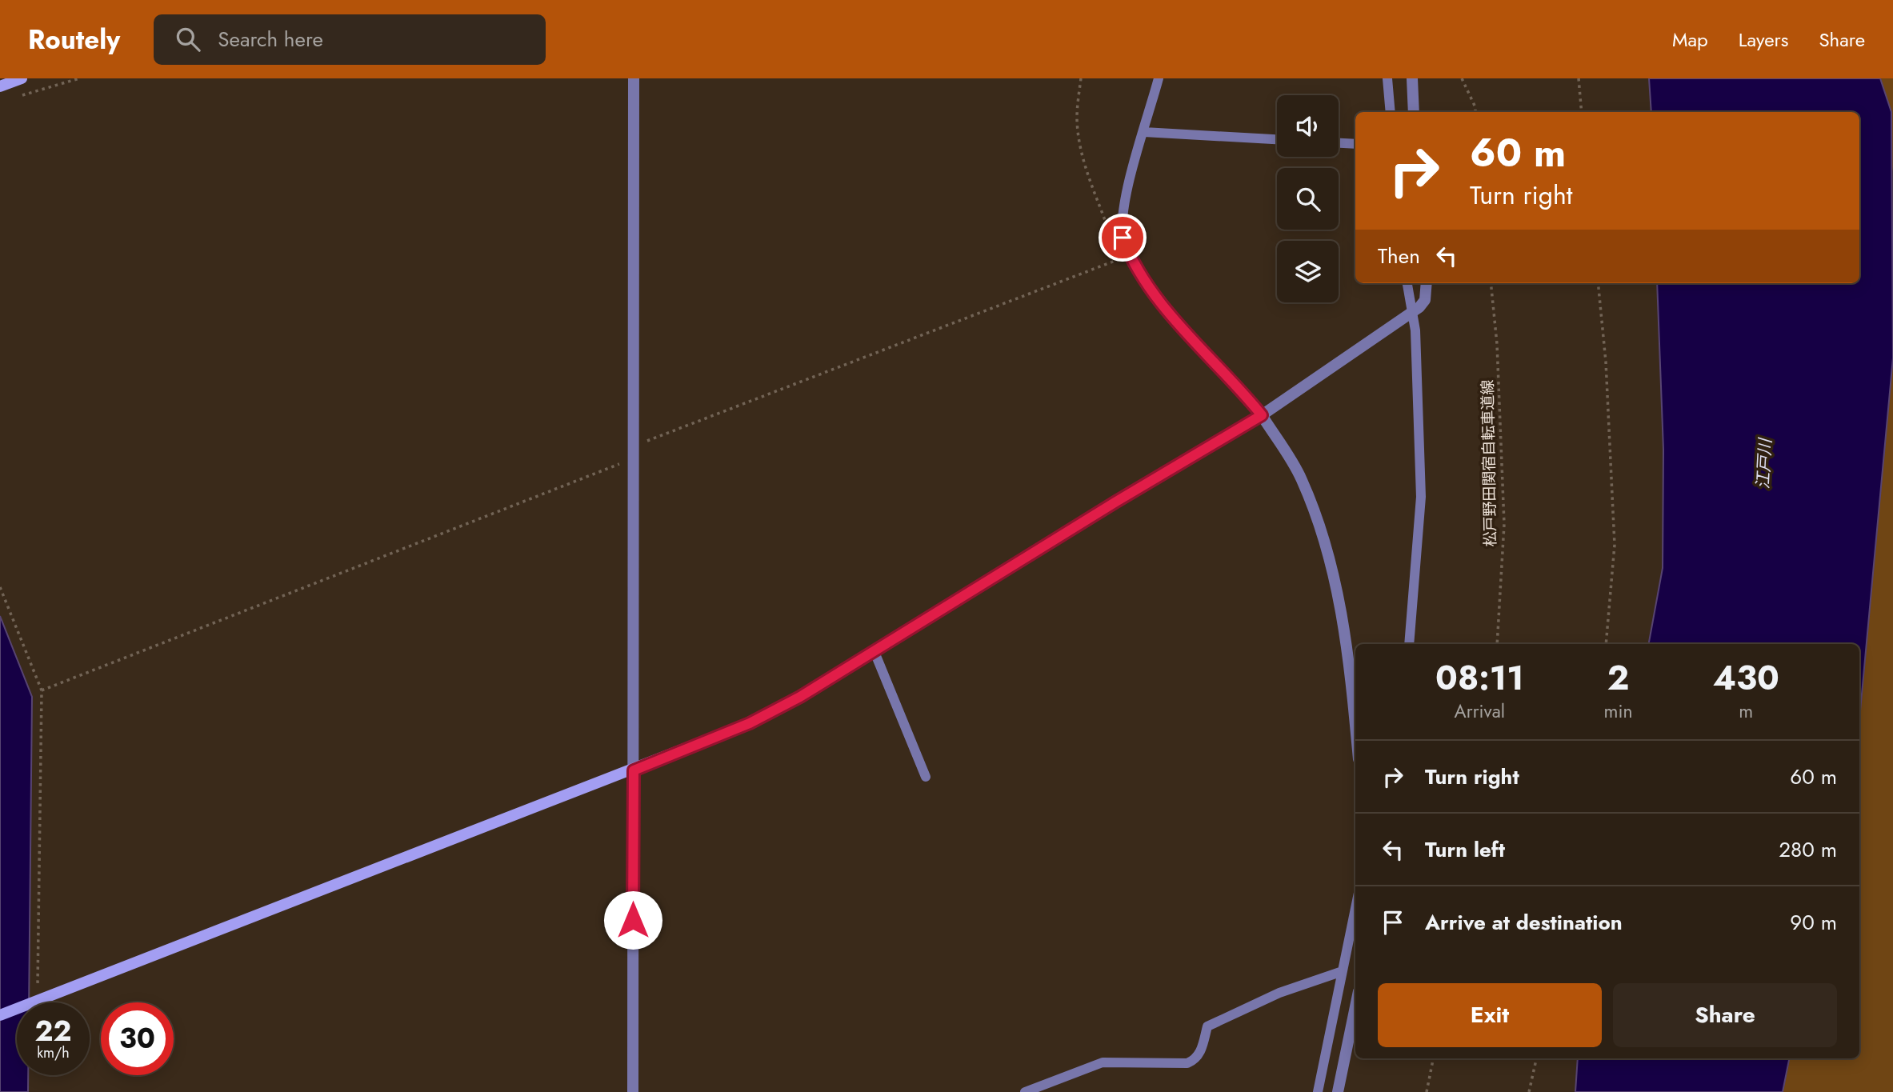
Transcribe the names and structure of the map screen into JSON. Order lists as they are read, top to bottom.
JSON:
{
  "streets": {
    "path": ["松戸野田関宿自転車道線"]
  },
  "water": ["江戸川"],
  "page": {
    "header": "Routely",
    "search": "Search here",
    "nav": ["Map", "Layers", "Share"],
    "turn": ["60 m", "Turn right"],
    "then": "Then",
    "eta": [
      "08:11",
      "Arrival",
      "2",
      "min",
      "430",
      "m"
    ],
    "list": [
      {
        "name": "Turn right",
        "value": "60 m"
      },
      {
        "name": "Turn left",
        "value": "280 m"
      },
      {
        "name": "Arrive at destination",
        "value": "90 m"
      }
    ],
    "buttons": ["Exit", "Share"],
    "speed": "22 km/h",
    "limit": "30"
  }
}
